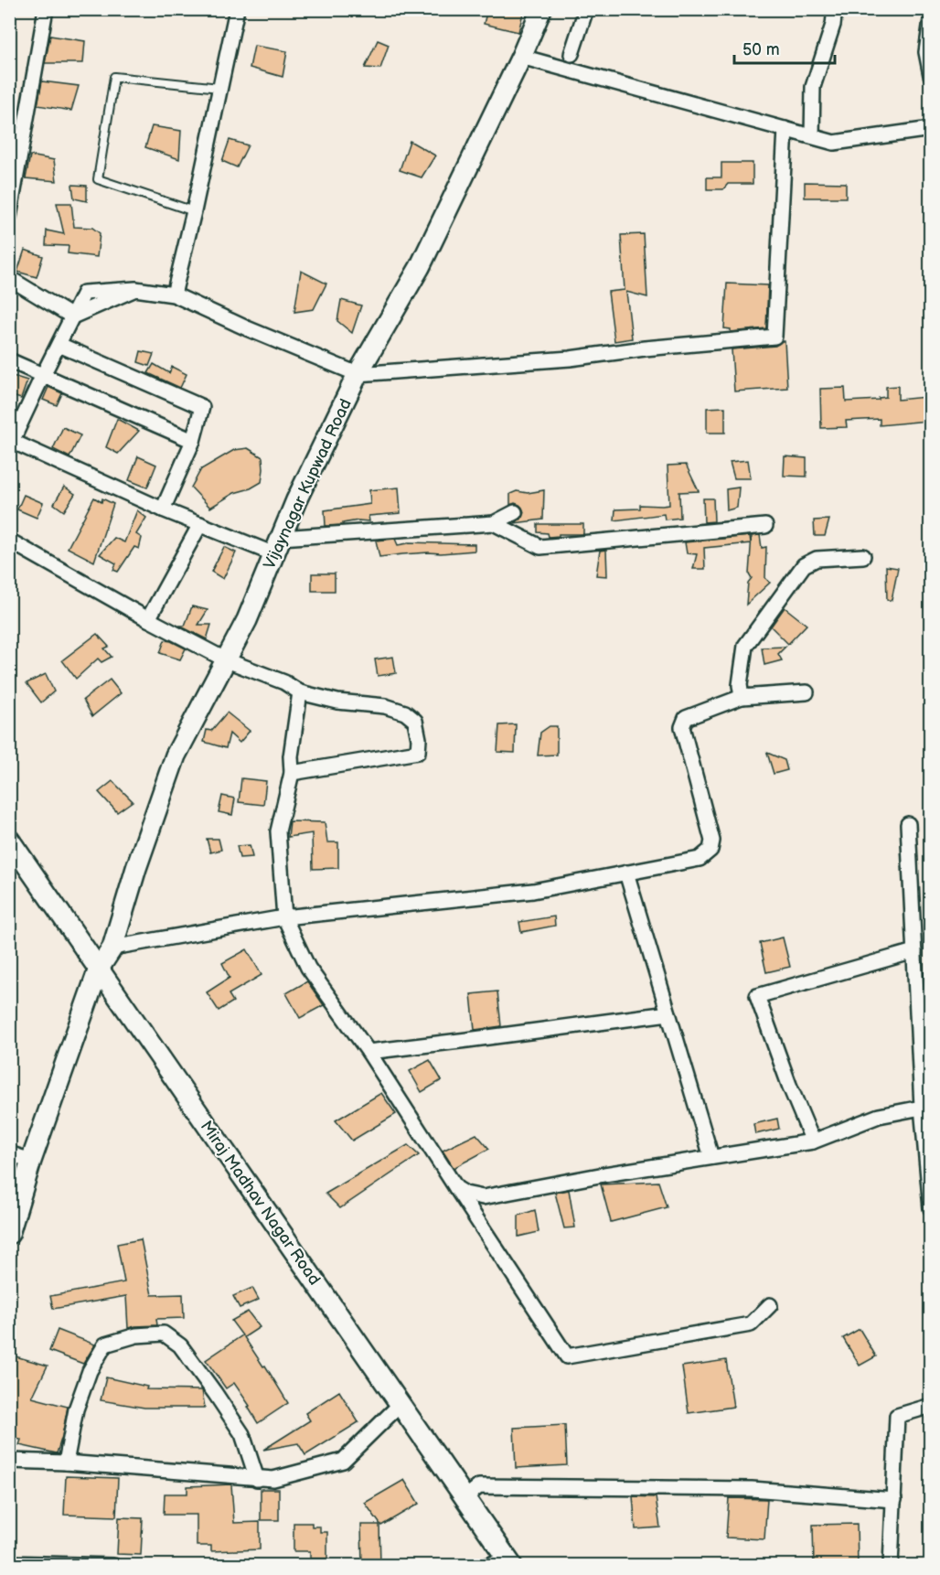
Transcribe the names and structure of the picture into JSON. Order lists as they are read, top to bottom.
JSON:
{
  "streets": {
    "street": ["Vijaynagar Kupwad Road", "Miraj Madhav Nagar Road"]
  },
  "crossings": [
    ["Vijaynagar Kupwad Road", "Miraj Madhav Nagar Road"]
  ],
  "scale_bar": "50 m"
}
